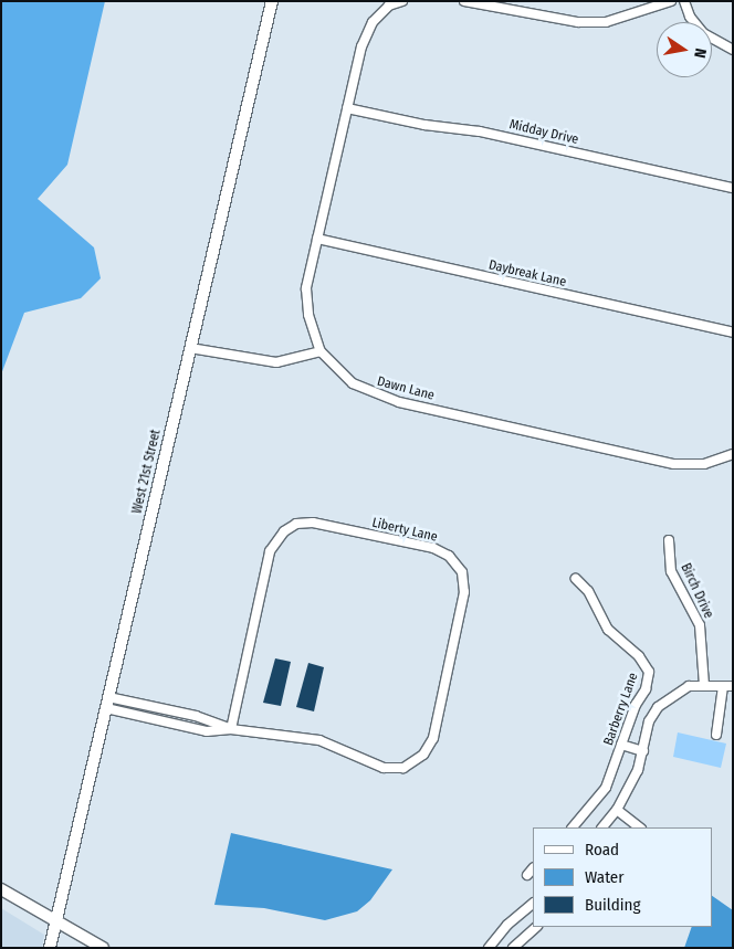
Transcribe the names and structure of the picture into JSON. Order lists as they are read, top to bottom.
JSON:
{
  "streets": {
    "street": [
      "Midday Drive",
      "Daybreak Lane",
      "Dawn Lane",
      "West 21st Street",
      "Liberty Lane",
      "Birch Drive",
      "Barberry Lane"
    ]
  },
  "crossings": [
    ["Midday Drive", "Dawn Lane"],
    ["Daybreak Lane", "Dawn Lane"],
    ["West 21st Street", "Liberty Lane"]
  ],
  "legend": ["Road", "Water", "Building"],
  "north": "right"
}
